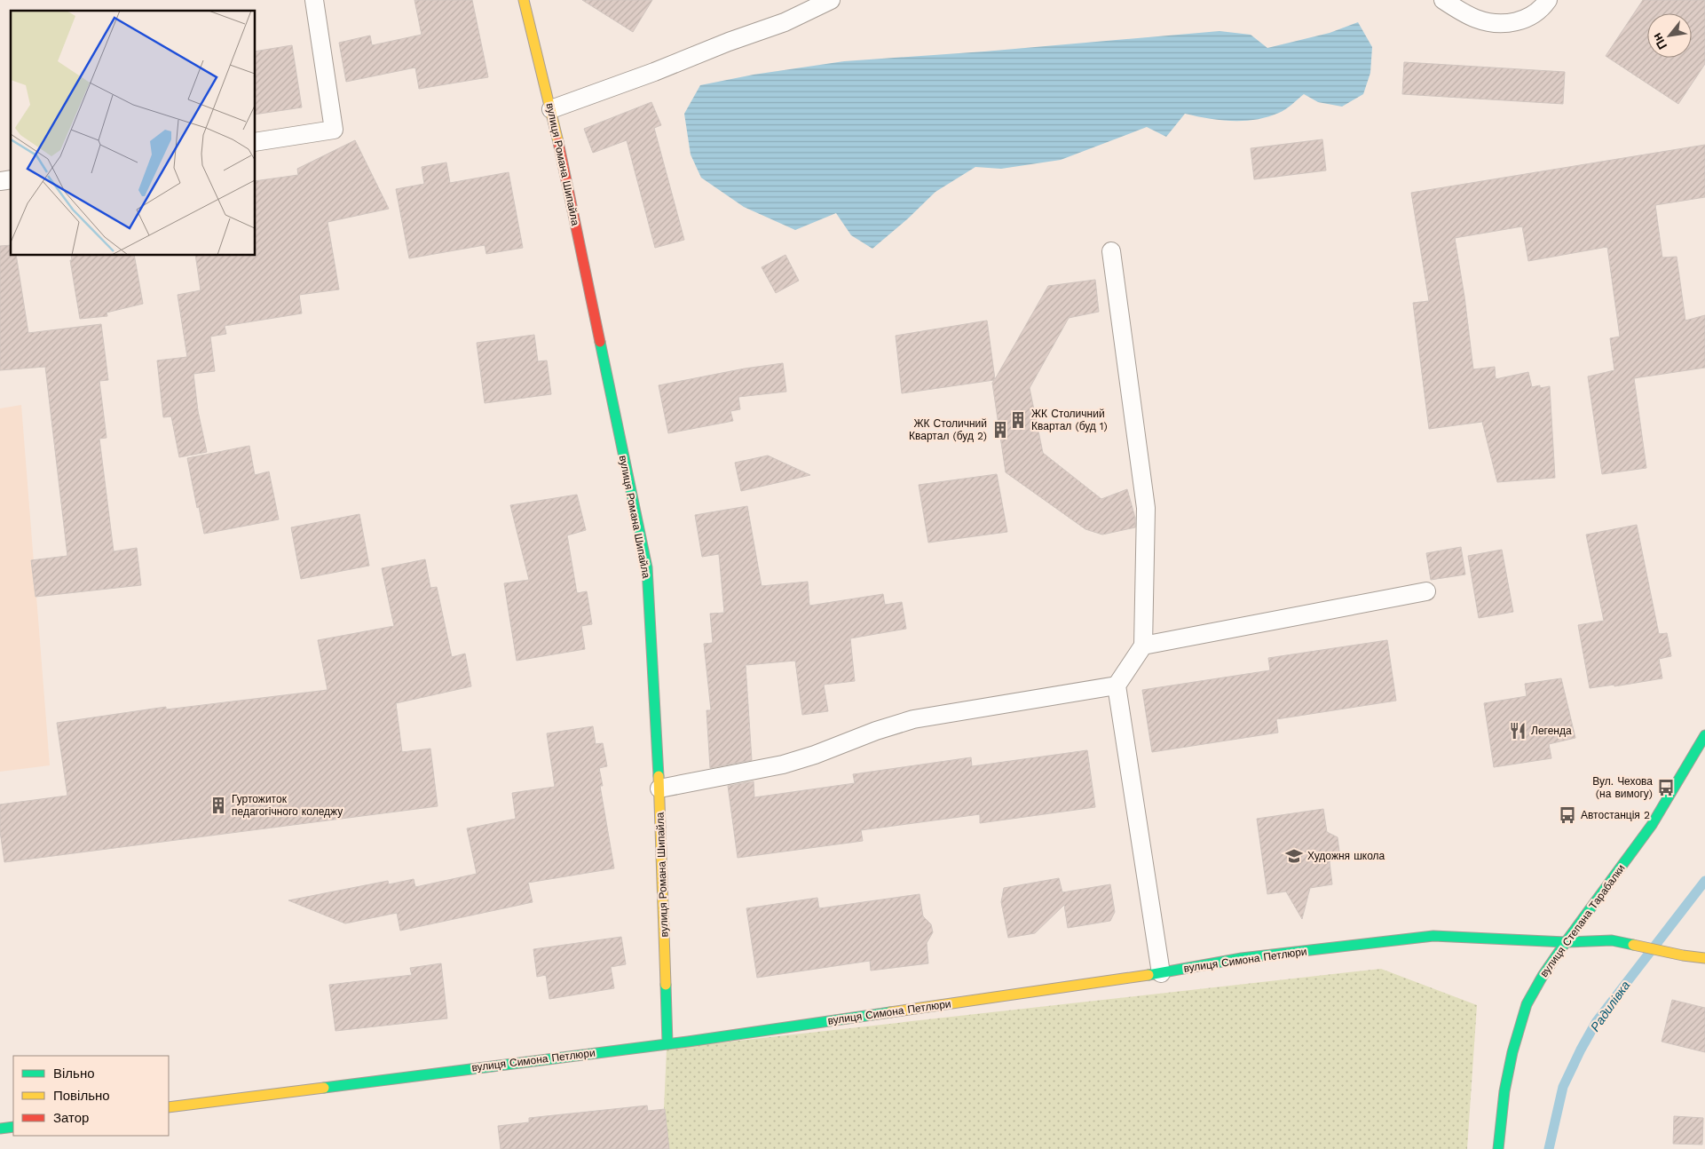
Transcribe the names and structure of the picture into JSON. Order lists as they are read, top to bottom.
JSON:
{
  "streets": {
    "street": ["вулиця Романа Шипайла", "вулиця Степана Тарабалки", "вулиця Симона Петлюри"]
  },
  "crossings": [
    ["вулиця Романа Шипайла", "вулиця Симона Петлюри"],
    ["вулиця Степана Тарабалки", "вулиця Симона Петлюри"]
  ],
  "water": ["Радилівка"],
  "places": {
    "building": ["ЖК Столичний Квартал (буд 1)", "ЖК Столичний Квартал (буд 2)", "Гуртожиток педагогічного коледжу"],
    "restaurant": ["Легенда"],
    "bus stop": ["Вул. Чехова (на вимогу)", "Автостанція 2"],
    "school or university": ["Художня школа"]
  },
  "legend": ["Вільно", "Повільно", "Затор"],
  "north": "bottom left"
}
